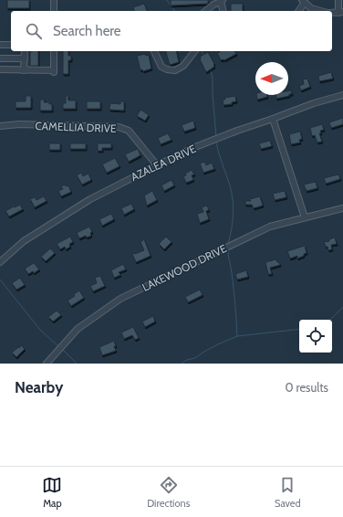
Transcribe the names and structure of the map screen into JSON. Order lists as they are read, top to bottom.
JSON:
{
  "streets": {
    "street": ["CAMELLIA DRIVE", "AZALEA DRIVE", "LAKEWOOD DRIVE"]
  },
  "crossings": [
    ["CAMELLIA DRIVE", "AZALEA DRIVE"]
  ],
  "north": "left",
  "page": {
    "search": "Search here",
    "heading": ["Nearby", "0 results"],
    "nav": ["Map", "Directions", "Saved"]
  }
}
